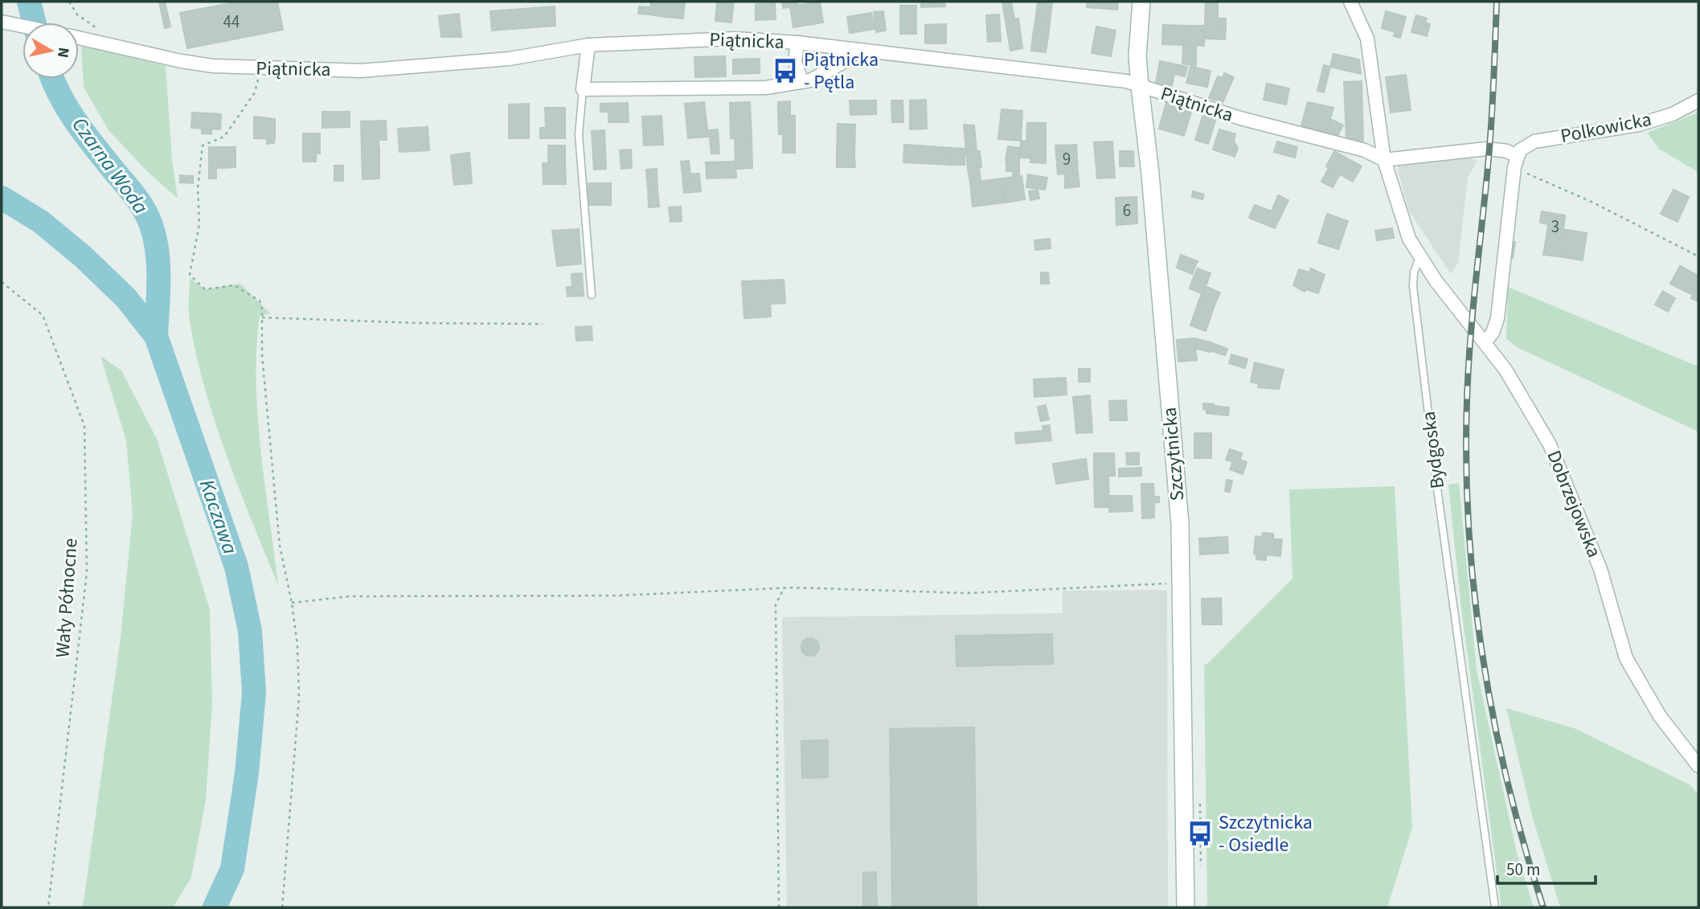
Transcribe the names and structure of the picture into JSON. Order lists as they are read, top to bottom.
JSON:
{
  "streets": {
    "street": [
      "Piątnicka",
      "Polkowicka",
      "Szczytnicka",
      "Dobrzejowska"
    ],
    "lane": ["Bydgoska"],
    "path": ["Wały Północne"]
  },
  "crossings": [
    ["Piątnicka", "Szczytnicka"],
    ["Bydgoska", "Dobrzejowska"]
  ],
  "water": ["Czarna Woda", "Kaczawa"],
  "places": {
    "bus stop": ["Piątnicka - Pętla", "Szczytnicka - Osiedle"]
  },
  "house_numbers": [
    "44",
    "9",
    "6",
    "3"
  ],
  "scale_bar": "50 m",
  "north": "right"
}
